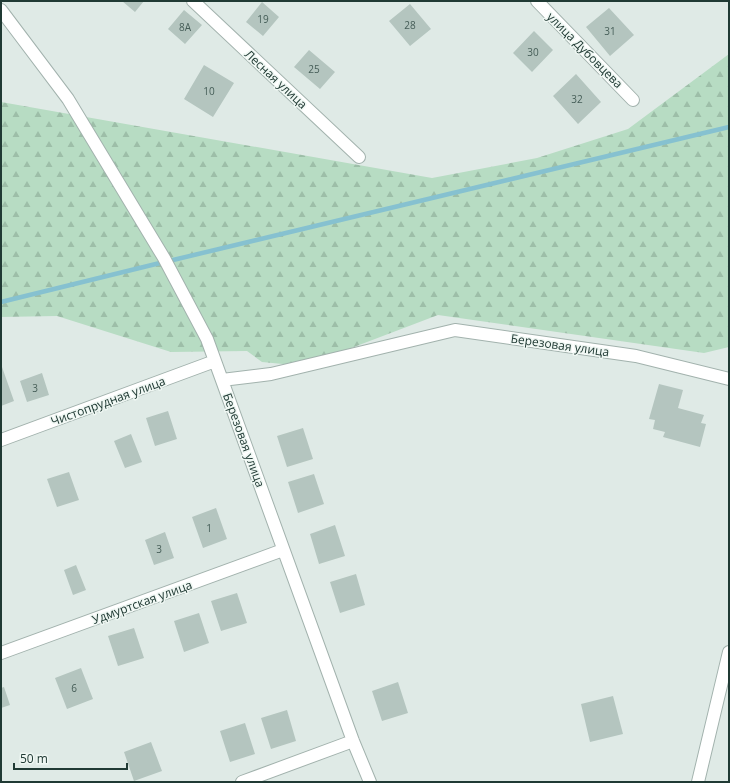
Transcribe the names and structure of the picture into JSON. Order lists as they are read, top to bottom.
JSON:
{
  "streets": {
    "street": [
      "улица Дубовцева",
      "Лесная улица",
      "Березовая улица",
      "Чистопрудная улица",
      "Удмуртская улица"
    ]
  },
  "crossings": [
    ["Березовая улица", "Удмуртская улица"]
  ],
  "house_numbers": [
    "19",
    "28",
    "8А",
    "31",
    "30",
    "25",
    "10",
    "32",
    "3",
    "1",
    "3",
    "6"
  ],
  "scale_bar": "50 m"
}
